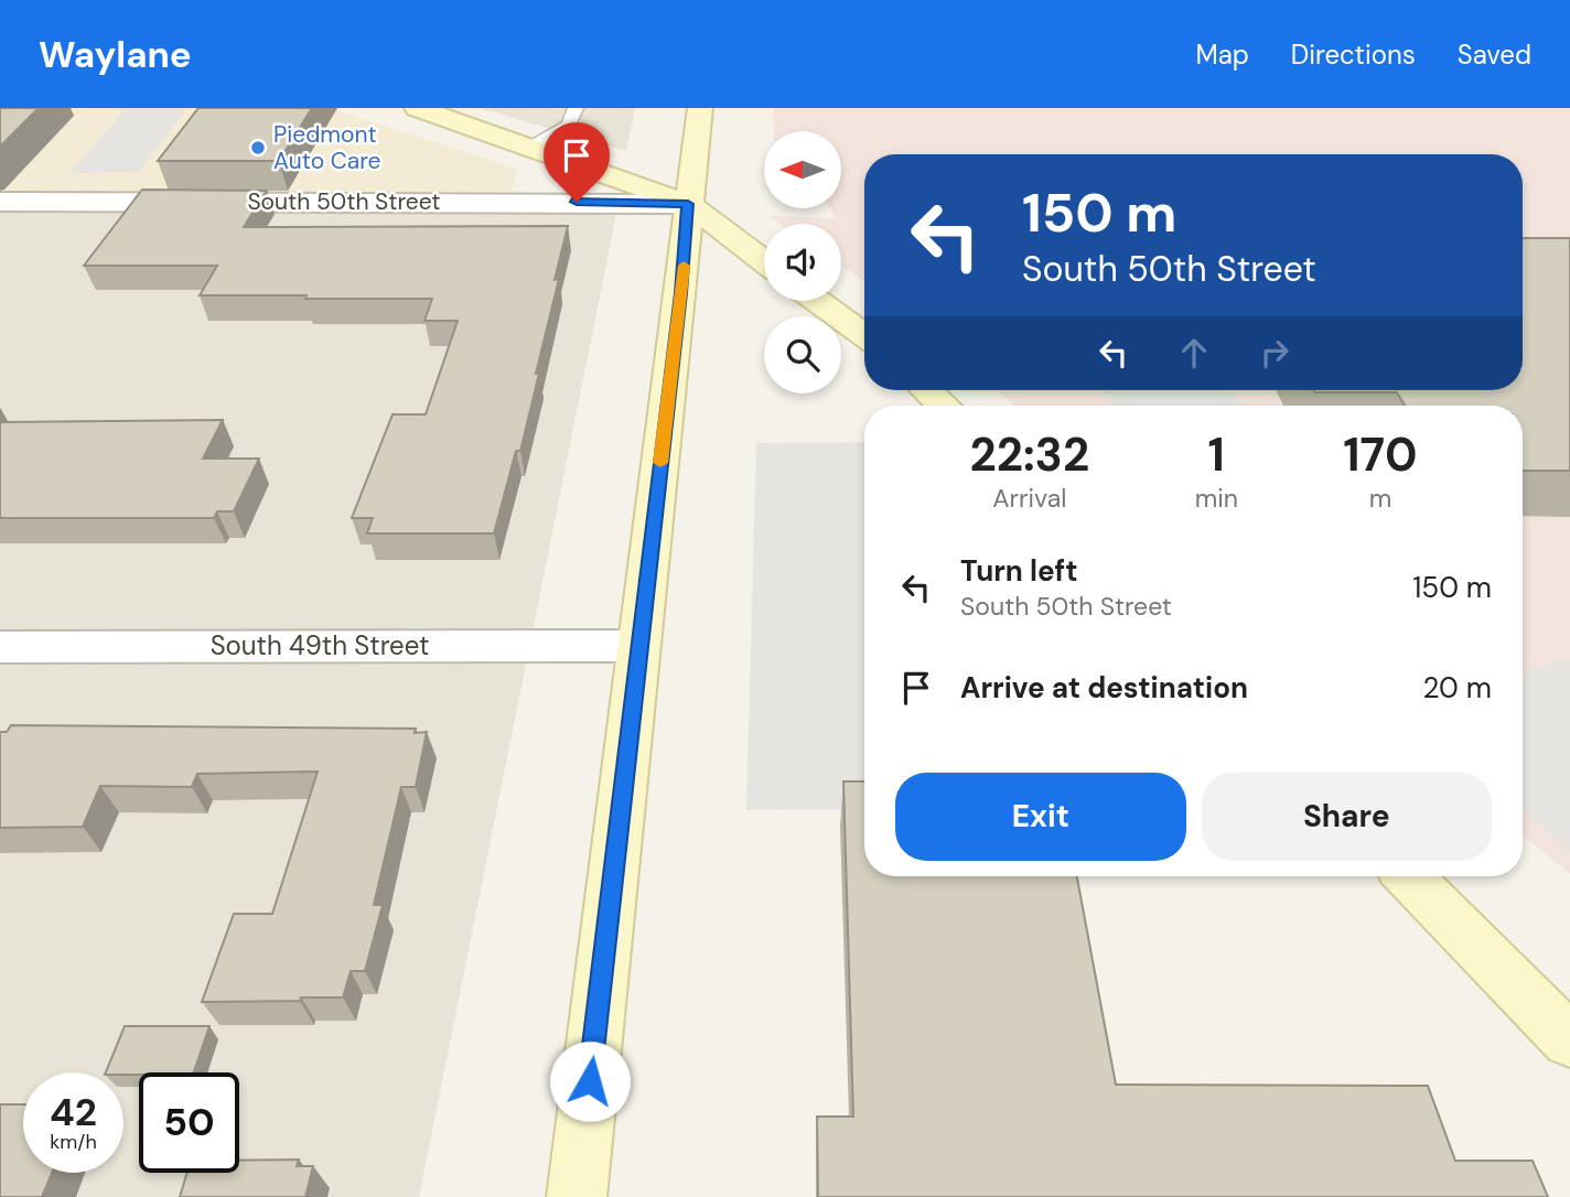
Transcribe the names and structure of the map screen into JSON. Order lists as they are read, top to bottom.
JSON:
{
  "streets": {
    "street": ["South 50th Street", "South 49th Street"]
  },
  "places": ["Piedmont Auto Care"],
  "north": "left",
  "page": {
    "header": "Waylane",
    "nav": ["Map", "Directions", "Saved"],
    "turn": ["150 m", "South 50th Street"],
    "eta": [
      "22:32",
      "Arrival",
      "1",
      "min",
      "170",
      "m"
    ],
    "list": [
      {
        "name": "Turn left",
        "note": "South 50th Street",
        "value": "150 m"
      },
      {
        "name": "Arrive at destination",
        "value": "20 m"
      }
    ],
    "buttons": ["Exit", "Share"],
    "speed": "42 km/h",
    "limit": "50"
  }
}
